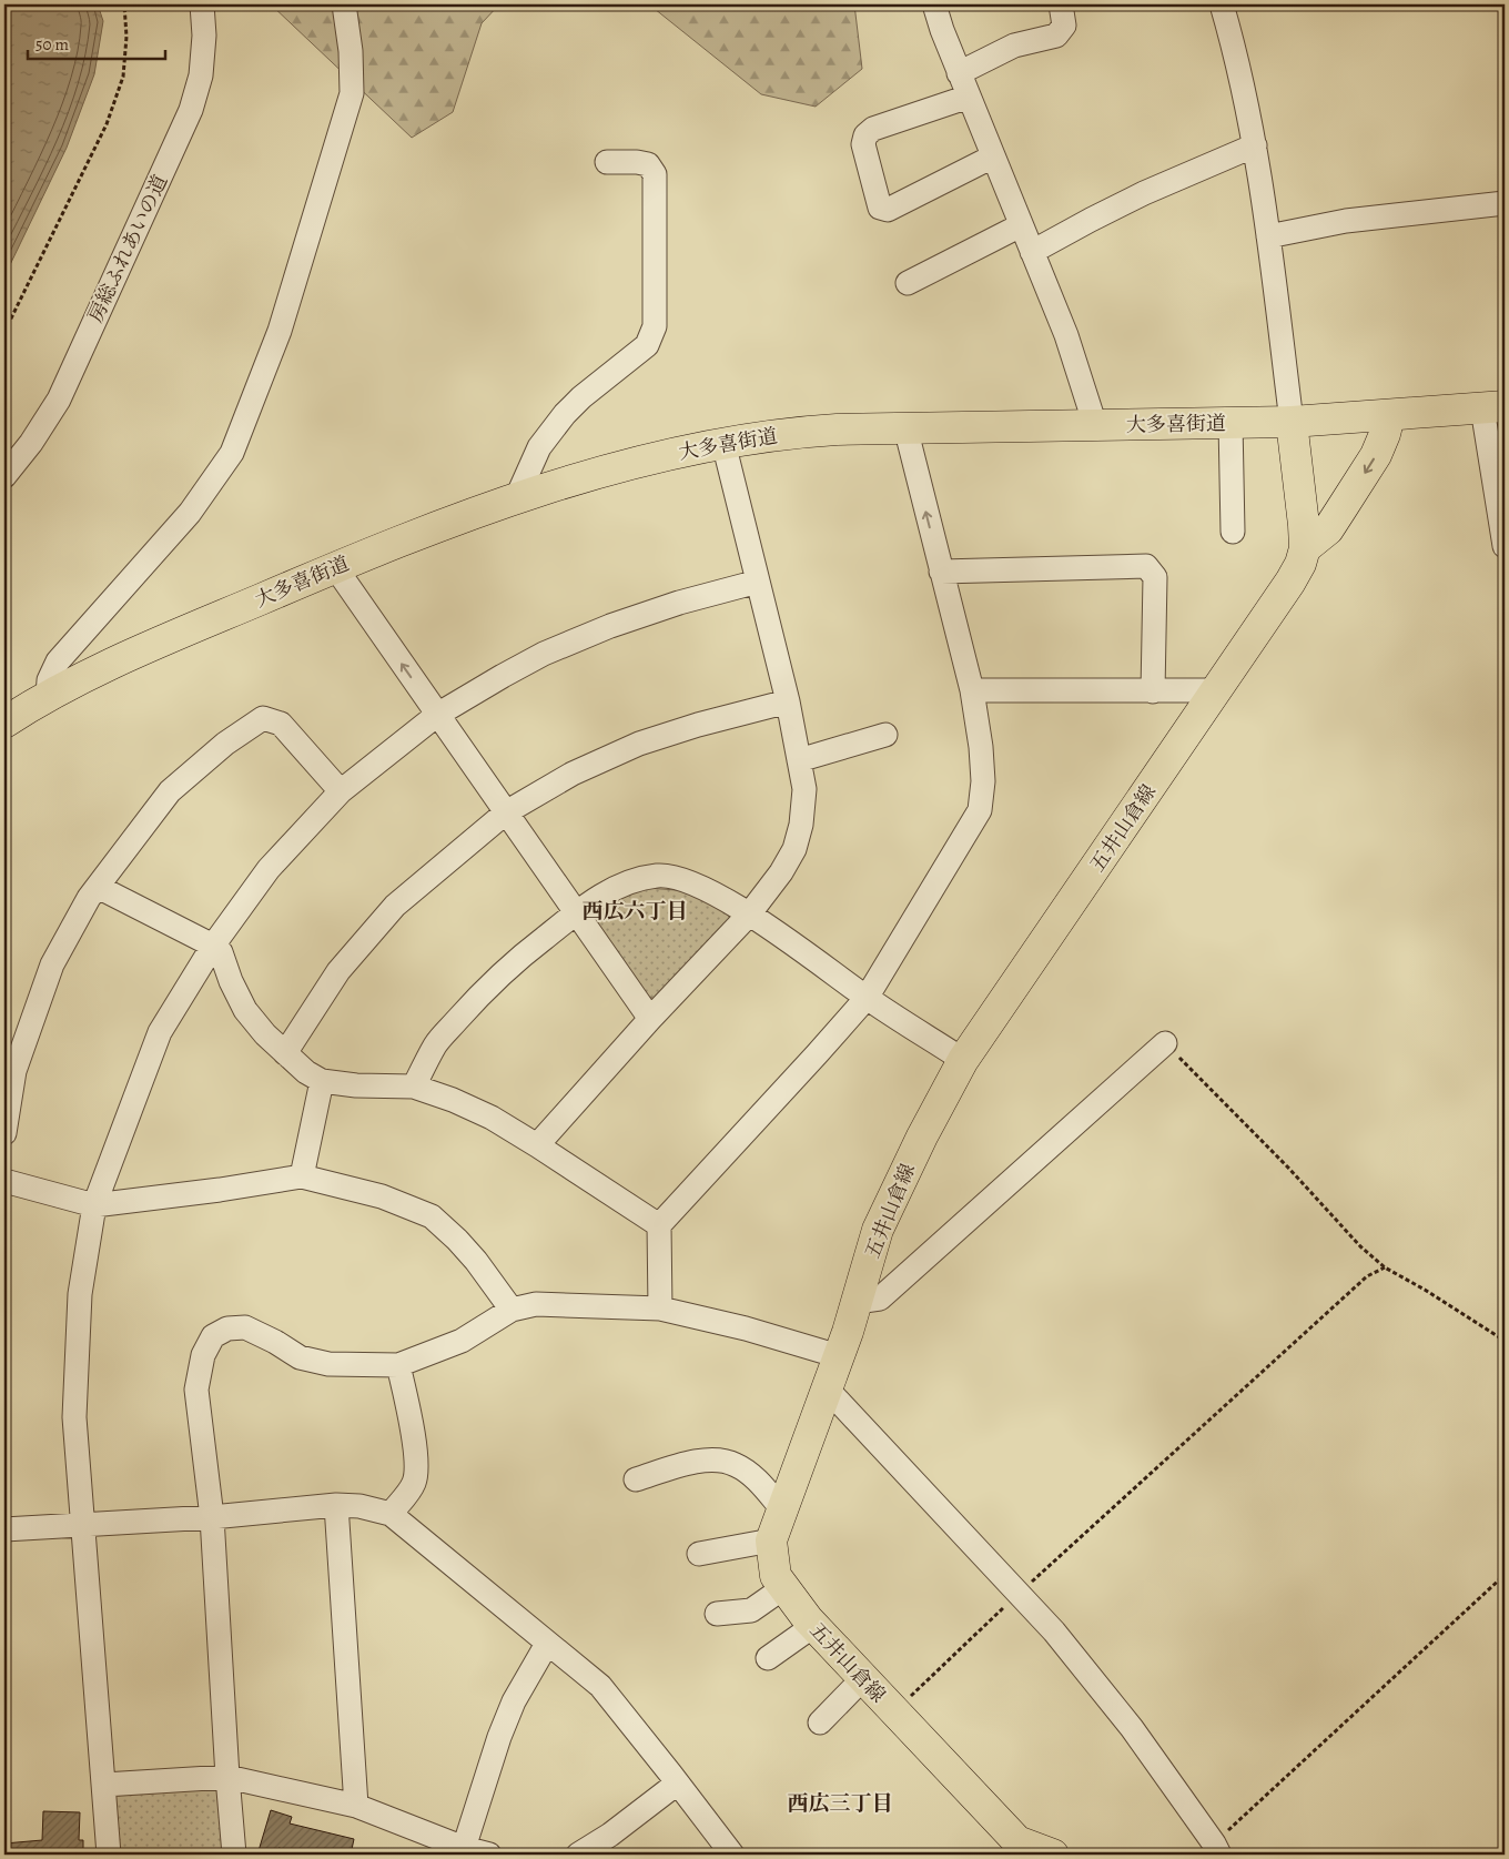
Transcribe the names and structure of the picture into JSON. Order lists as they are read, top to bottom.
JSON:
{
  "streets": {
    "main road": ["大多喜街道", "五井山倉線"],
    "street": ["房総ふれあいの道"]
  },
  "crossings": [
    ["大多喜街道", "五井山倉線"]
  ],
  "districts": ["西広六丁目", "西広三丁目"],
  "scale_bar": "50 m"
}
